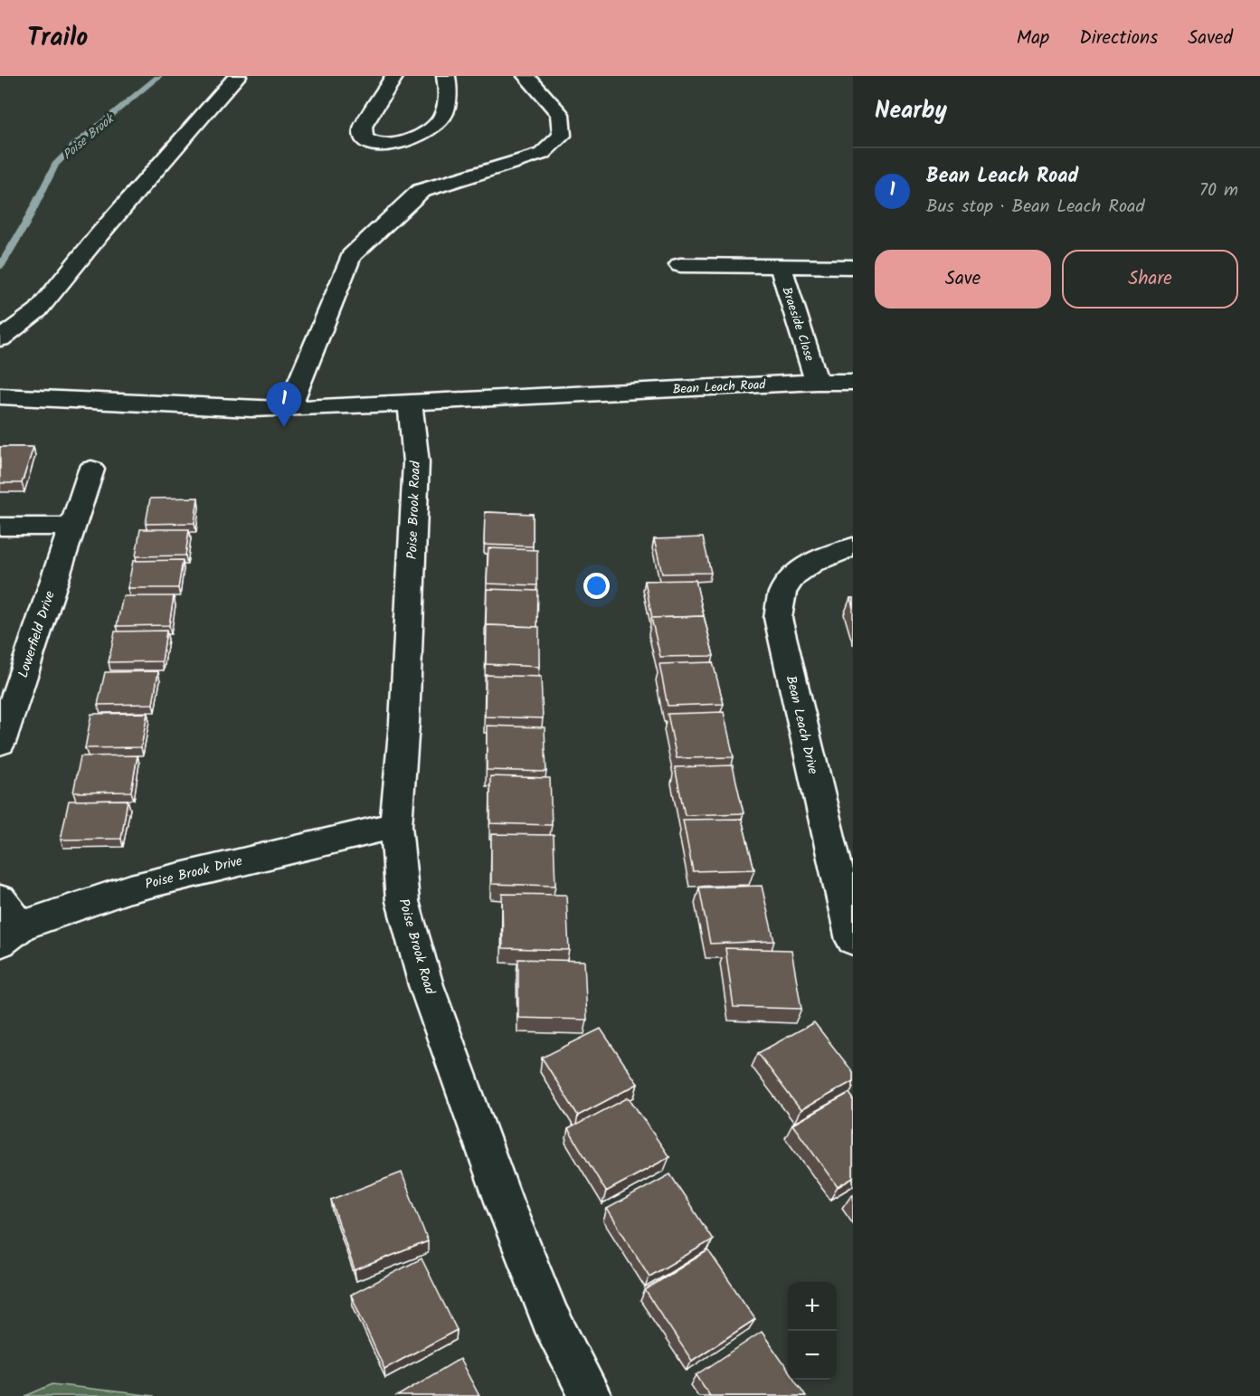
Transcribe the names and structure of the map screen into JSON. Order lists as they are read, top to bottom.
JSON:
{
  "streets": {
    "street": [
      "Braeside Close",
      "Bean Leach Road",
      "Poise Brook Road",
      "Lowerfield Drive",
      "Bean Leach Drive",
      "Poise Brook Drive"
    ]
  },
  "crossings": [
    ["Braeside Close", "Bean Leach Road"],
    ["Bean Leach Road", "Poise Brook Road"],
    ["Poise Brook Road", "Poise Brook Drive"]
  ],
  "water": ["Poise Brook"],
  "page": {
    "header": "Trailo",
    "nav": ["Map", "Directions", "Saved"],
    "heading": "Nearby",
    "list": [
      {
        "mark": "1",
        "name": "Bean Leach Road",
        "note": "Bus stop · Bean Leach Road",
        "value": "70 m"
      }
    ],
    "buttons": ["Save", "Share"],
    "pins": "1",
    "map_buttons": ["+", "−"]
  }
}
